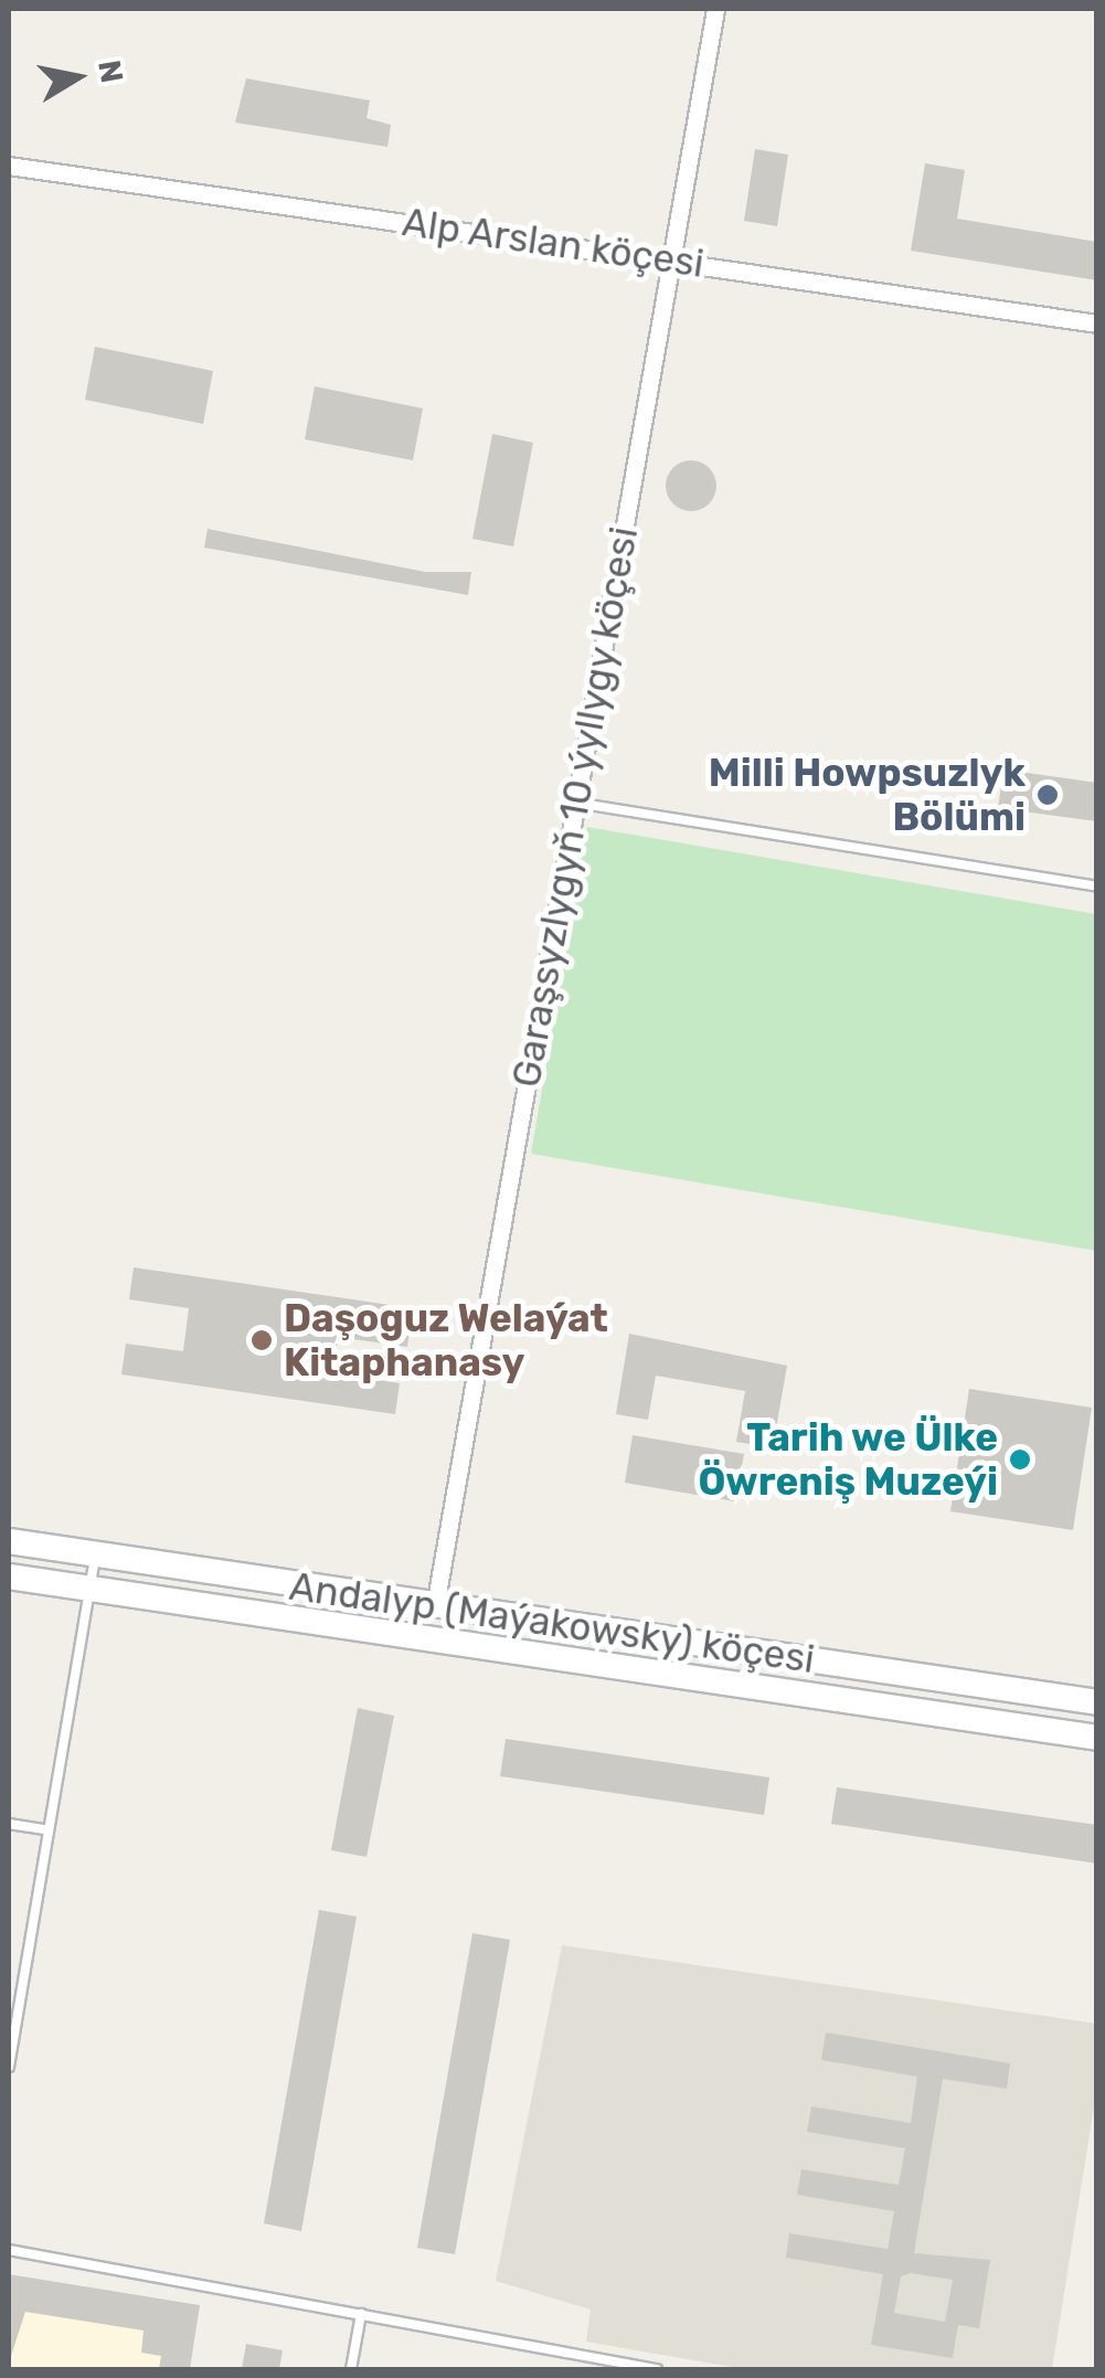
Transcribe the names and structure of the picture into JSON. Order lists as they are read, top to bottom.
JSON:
{
  "streets": {
    "main road": ["Andalyp (Maýakowsky) köçesi"],
    "street": ["Alp Arslan köçesi", "Garaşsyzlygyň 10 ýyllygy köçesi"]
  },
  "crossings": [
    ["Alp Arslan köçesi", "Garaşsyzlygyň 10 ýyllygy köçesi"],
    ["Garaşsyzlygyň 10 ýyllygy köçesi", "Andalyp (Maýakowsky) köçesi"]
  ],
  "places": ["Milli Howpsuzlyk Bölümi", "Daşoguz Welaýat Kitaphanasy", "Tarih we Ülke Öwreniş Muzeýi"],
  "north": "right"
}
